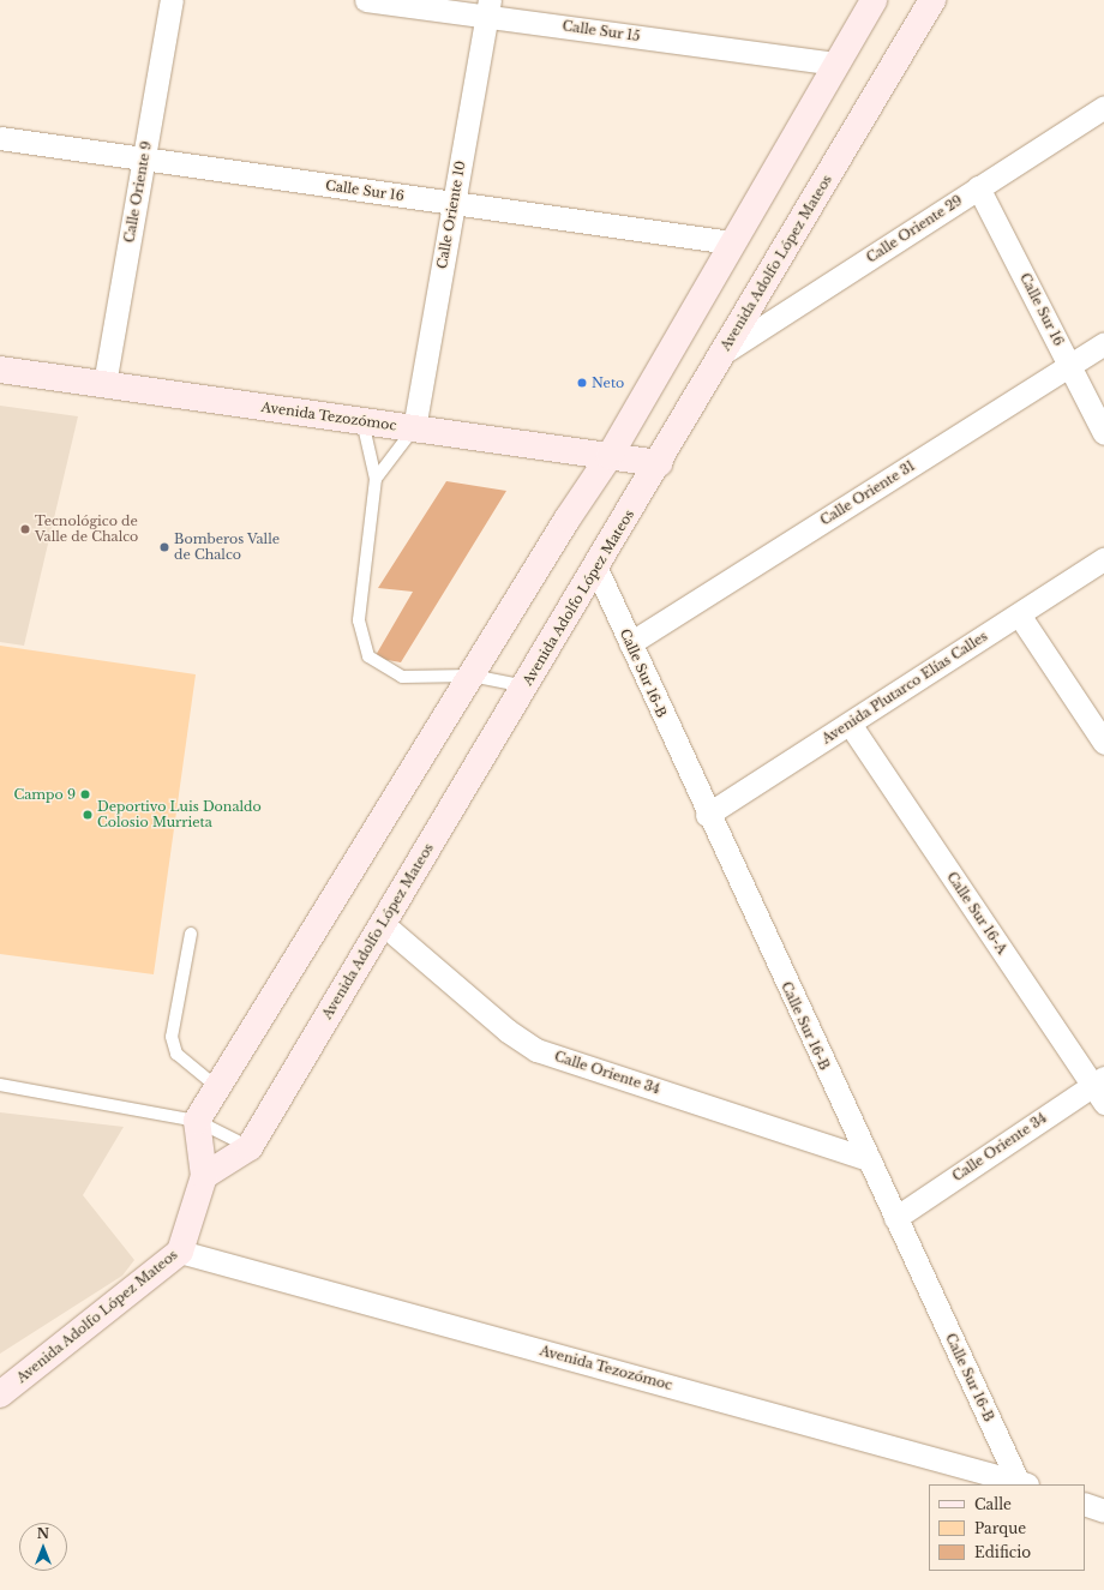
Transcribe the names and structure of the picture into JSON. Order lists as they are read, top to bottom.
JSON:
{
  "streets": {
    "main road": ["Avenida Adolfo López Mateos", "Avenida Tezozómoc"],
    "street": [
      "Calle Sur 15",
      "Calle Sur 16",
      "Calle Oriente 9",
      "Calle Oriente 10",
      "Calle Oriente 29",
      "Calle Oriente 31",
      "Calle Sur 16-B",
      "Avenida Plutarco Elías Calles",
      "Calle Sur 16-A",
      "Calle Oriente 34"
    ]
  },
  "crossings": [
    ["Calle Sur 15", "Calle Oriente 10"],
    ["Calle Sur 16", "Calle Oriente 9"],
    ["Calle Sur 16", "Calle Oriente 10"],
    ["Calle Sur 16", "Calle Oriente 29"],
    ["Calle Sur 16", "Calle Oriente 31"],
    ["Calle Oriente 9", "Avenida Tezozómoc"],
    ["Calle Oriente 10", "Avenida Tezozómoc"],
    ["Calle Oriente 29", "Avenida Adolfo López Mateos"],
    ["Avenida Adolfo López Mateos", "Avenida Tezozómoc"],
    ["Avenida Adolfo López Mateos", "Calle Sur 16-B"],
    ["Avenida Adolfo López Mateos", "Calle Oriente 34"],
    ["Avenida Tezozómoc", "Calle Sur 16-B"],
    ["Calle Oriente 31", "Calle Sur 16-B"],
    ["Calle Sur 16-B", "Avenida Plutarco Elías Calles"],
    ["Calle Sur 16-B", "Calle Oriente 34"],
    ["Avenida Plutarco Elías Calles", "Calle Sur 16-A"],
    ["Calle Sur 16-A", "Calle Oriente 34"]
  ],
  "places": [
    "Neto",
    "Tecnológico de Valle de Chalco",
    "Bomberos Valle de Chalco",
    "Campo 9",
    "Deportivo Luis Donaldo Colosio Murrieta"
  ],
  "legend": ["Calle", "Parque", "Edificio"],
  "north": "top"
}
